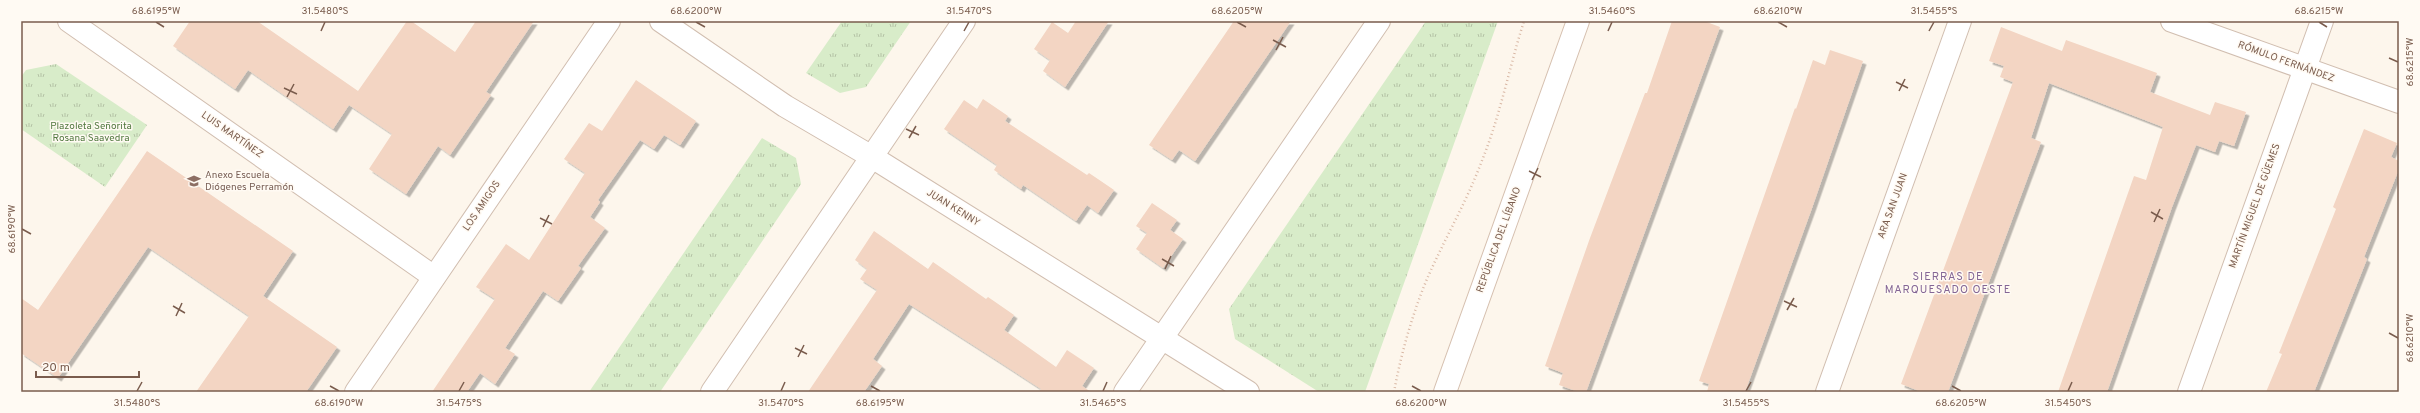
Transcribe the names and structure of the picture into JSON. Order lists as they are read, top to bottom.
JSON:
{
  "streets": {
    "street": [
      "RÓMULO FERNÁNDEZ",
      "LUIS MARTÍNEZ",
      "LOS AMIGOS",
      "ARA SAN JUAN",
      "MARTÍN MIGUEL DE GÜEMES",
      "JUAN KENNY",
      "REPÚBLICA DEL LÍBANO"
    ]
  },
  "crossings": [
    ["RÓMULO FERNÁNDEZ", "MARTÍN MIGUEL DE GÜEMES"],
    ["LUIS MARTÍNEZ", "LOS AMIGOS"]
  ],
  "districts": ["SIERRAS DE MARQUESADO OESTE"],
  "parks": ["Plazoleta Señorita Rosana Saavedra"],
  "places": {
    "school or university": ["Anexo Escuela Diógenes Perramón"]
  },
  "scale_bar": "20 m",
  "coordinates": [
    "68.6195°W",
    "31.5480°S",
    "68.6200°W",
    "31.5470°S",
    "68.6205°W",
    "31.5460°S",
    "68.6210°W",
    "31.5455°S",
    "68.6215°W",
    "68.6190°W",
    "31.5475°S",
    "31.5465°S",
    "31.5450°S"
  ]
}
